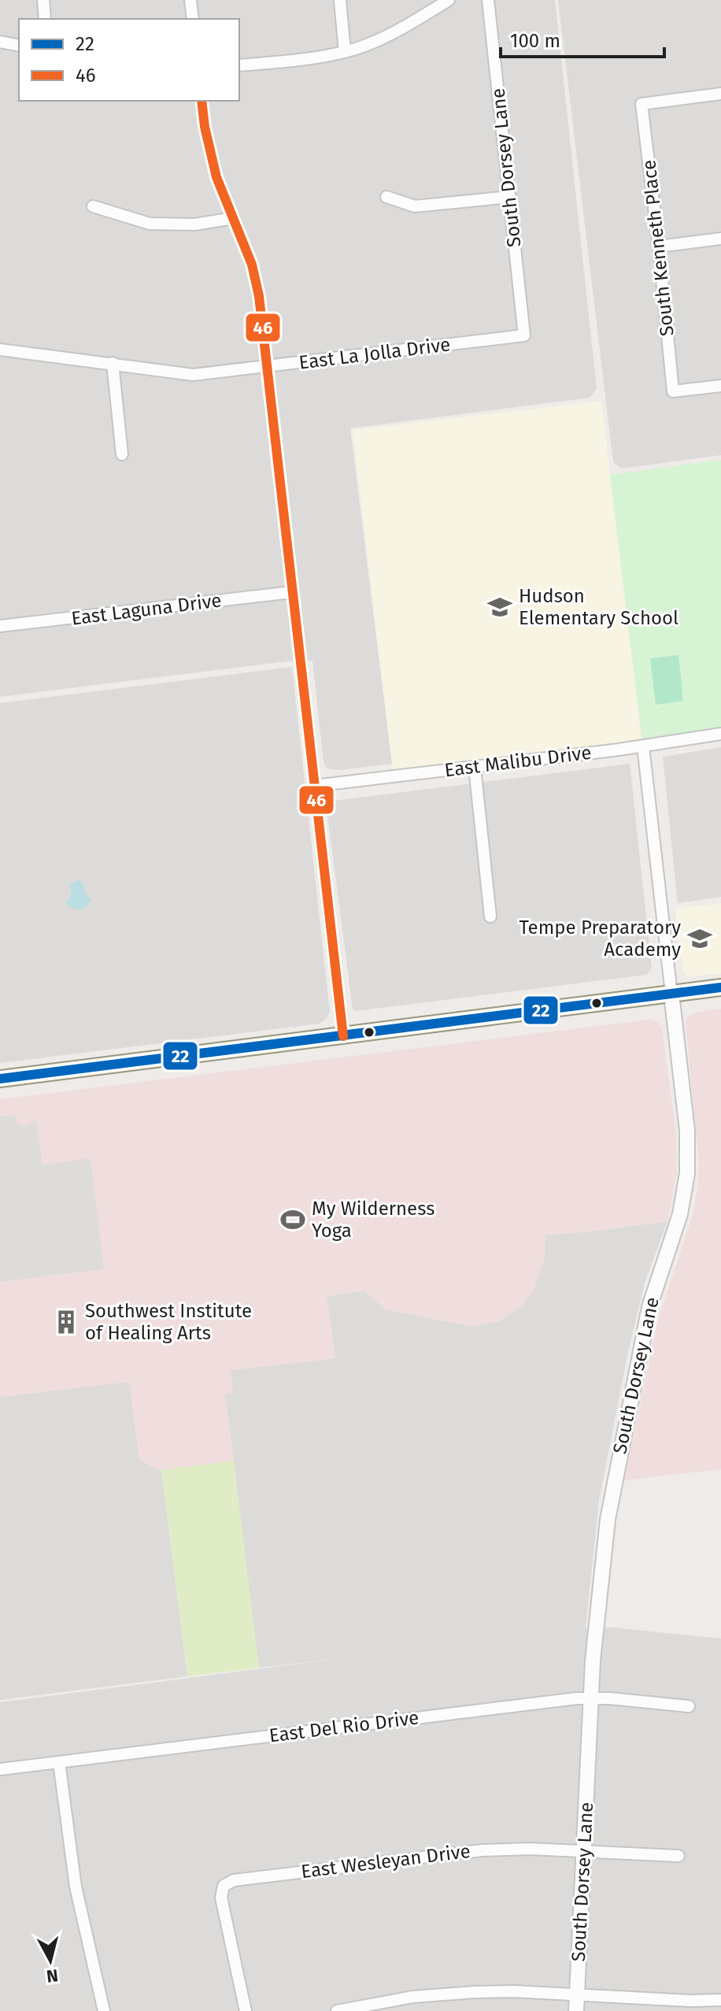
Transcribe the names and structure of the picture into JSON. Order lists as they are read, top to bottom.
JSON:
{
  "streets": {
    "street": [
      "South Dorsey Lane",
      "South Kenneth Place",
      "East La Jolla Drive",
      "East Laguna Drive",
      "East Malibu Drive",
      "East Del Rio Drive",
      "East Wesleyan Drive"
    ]
  },
  "crossings": [
    ["South Dorsey Lane", "East La Jolla Drive"],
    ["South Dorsey Lane", "East Malibu Drive"],
    ["South Dorsey Lane", "East Del Rio Drive"],
    ["South Dorsey Lane", "East Wesleyan Drive"]
  ],
  "places": {
    "school or university": ["Hudson Elementary School", "Tempe Preparatory Academy"],
    "sports": ["My Wilderness Yoga"],
    "building": ["Southwest Institute of Healing Arts"]
  },
  "lines": ["transit line 46", "transit line 22"],
  "legend": ["22", "46"],
  "scale_bar": "100 m",
  "north": "bottom"
}
